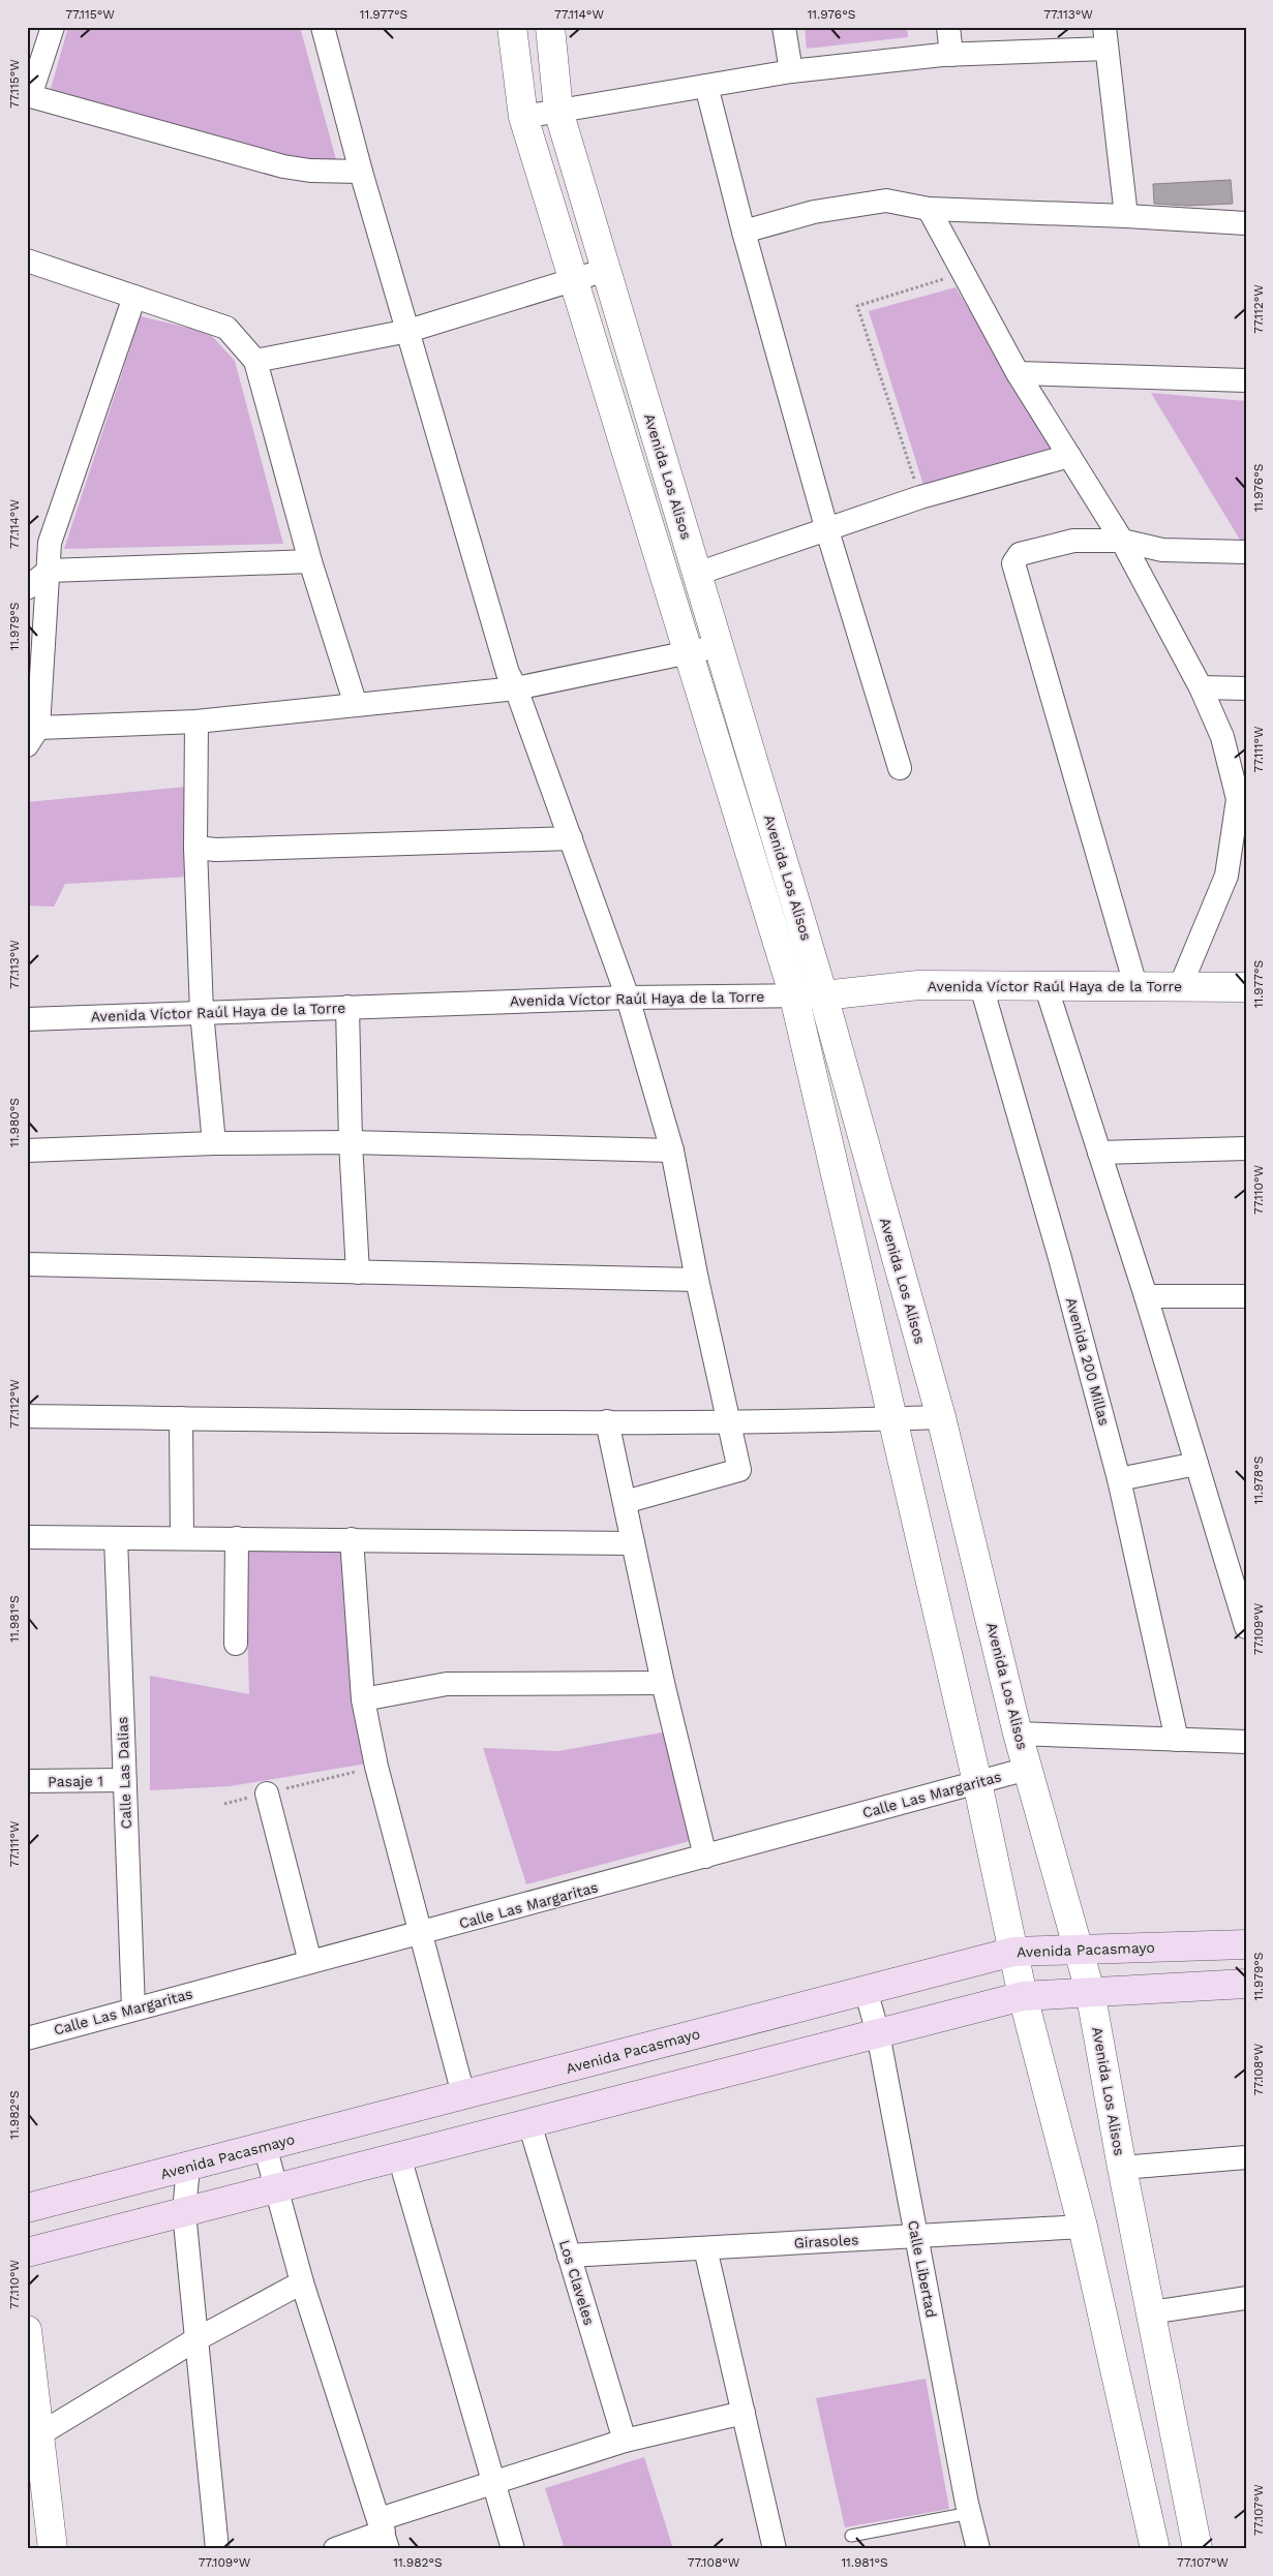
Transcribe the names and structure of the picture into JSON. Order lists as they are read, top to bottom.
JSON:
{
  "streets": {
    "main road": ["Avenida Pacasmayo"],
    "street": [
      "Avenida Los Alisos",
      "Avenida Víctor Raúl Haya de la Torre",
      "Avenida 200 Millas",
      "Calle Las Dalias",
      "Pasaje 1",
      "Calle Las Margaritas",
      "Girasoles",
      "Calle Libertad",
      "Los Claveles"
    ]
  },
  "crossings": [
    ["Avenida Los Alisos", "Avenida Víctor Raúl Haya de la Torre"],
    ["Avenida Los Alisos", "Calle Las Margaritas"],
    ["Avenida Los Alisos", "Avenida Pacasmayo"],
    ["Avenida Los Alisos", "Girasoles"],
    ["Avenida Víctor Raúl Haya de la Torre", "Avenida 200 Millas"],
    ["Calle Las Dalias", "Pasaje 1"],
    ["Calle Las Dalias", "Calle Las Margaritas"],
    ["Avenida Pacasmayo", "Calle Libertad"],
    ["Girasoles", "Calle Libertad"],
    ["Girasoles", "Los Claveles"]
  ],
  "coordinates": [
    "77.115°W",
    "11.977°S",
    "77.114°W",
    "11.976°S",
    "77.113°W",
    "77.112°W",
    "11.979°S",
    "77.111°W",
    "11.980°S",
    "77.110°W",
    "11.978°S",
    "11.981°S",
    "77.109°W",
    "77.108°W",
    "11.982°S",
    "77.107°W"
  ]
}
